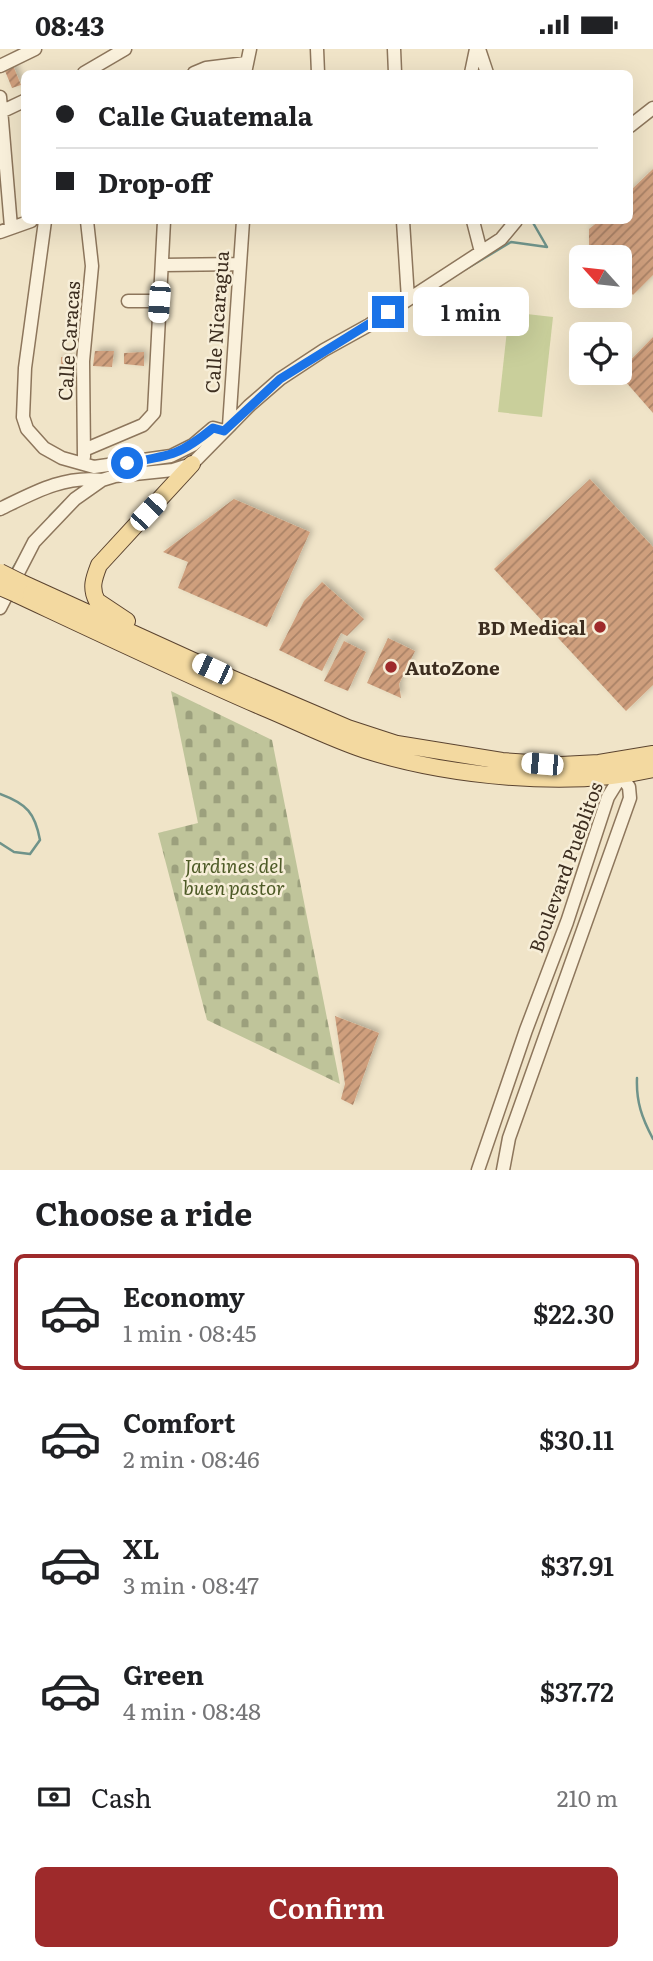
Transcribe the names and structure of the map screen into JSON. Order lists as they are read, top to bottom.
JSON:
{
  "streets": {
    "street": ["Calle Nicaragua", "Calle Caracas", "Boulevard Pueblitos"]
  },
  "parks": ["Jardines del buen pastor"],
  "places": ["BD Medical", "AutoZone"],
  "north": "top left",
  "page": {
    "status": "08:43",
    "banner": ["Calle Guatemala", "Drop-off"],
    "bubble": "1 min",
    "heading": "Choose a ride",
    "list": [
      {
        "name": "Economy",
        "note": "1 min · 08:45",
        "value": "$22.30"
      },
      {
        "name": "Comfort",
        "note": "2 min · 08:46",
        "value": "$30.11"
      },
      {
        "name": "XL",
        "note": "3 min · 08:47",
        "value": "$37.91"
      },
      {
        "name": "Green",
        "note": "4 min · 08:48",
        "value": "$37.72"
      }
    ],
    "pay": ["Cash", "210 m"],
    "buttons": "Confirm"
  }
}
